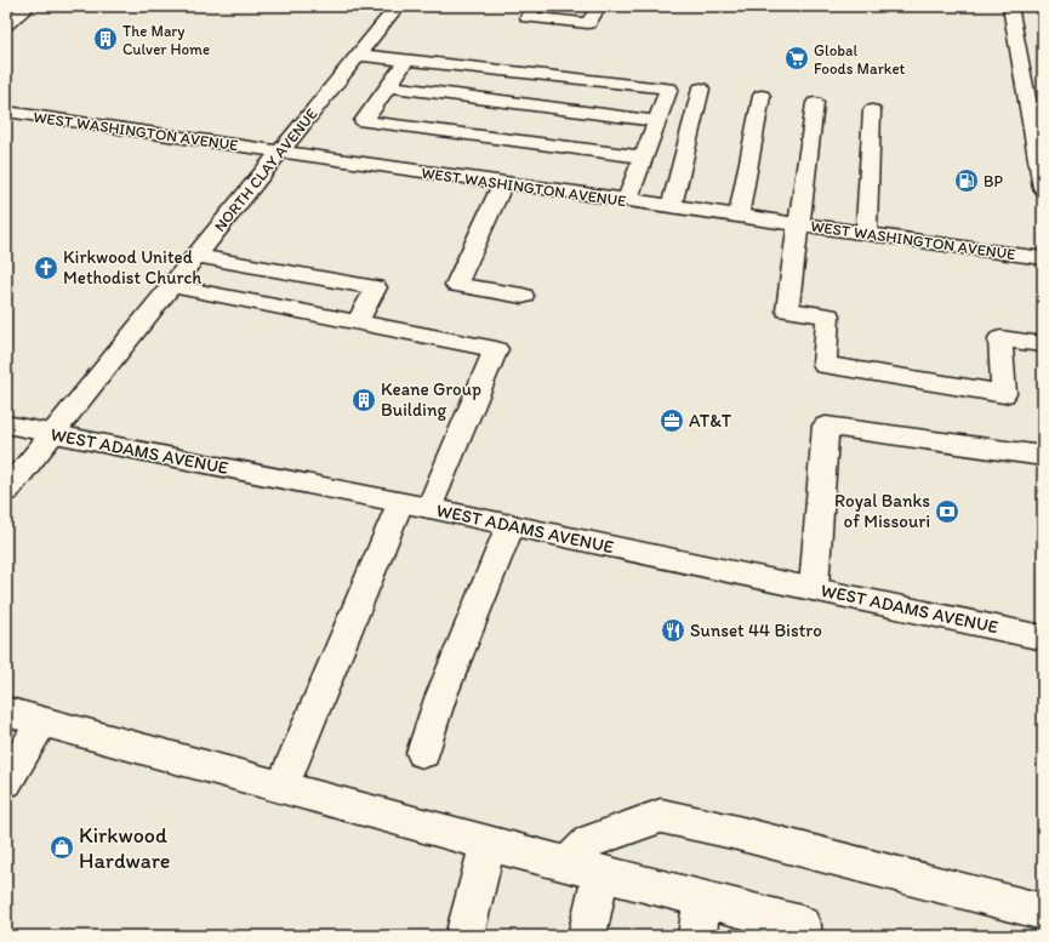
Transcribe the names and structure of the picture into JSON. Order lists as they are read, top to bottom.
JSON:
{
  "streets": {
    "street": ["WEST WASHINGTON AVENUE", "NORTH CLAY AVENUE", "WEST ADAMS AVENUE"]
  },
  "crossings": [
    ["WEST WASHINGTON AVENUE", "NORTH CLAY AVENUE"],
    ["NORTH CLAY AVENUE", "WEST ADAMS AVENUE"]
  ],
  "places": {
    "building": ["The Mary Culver Home", "Keane Group Building"],
    "supermarket": ["Global Foods Market"],
    "fuel station": ["BP"],
    "church": ["Kirkwood United Methodist Church"],
    "office": ["AT&T"],
    "bank": ["Royal Banks of Missouri"],
    "restaurant": ["Sunset 44 Bistro"],
    "shop": ["Kirkwood Hardware"]
  }
}
